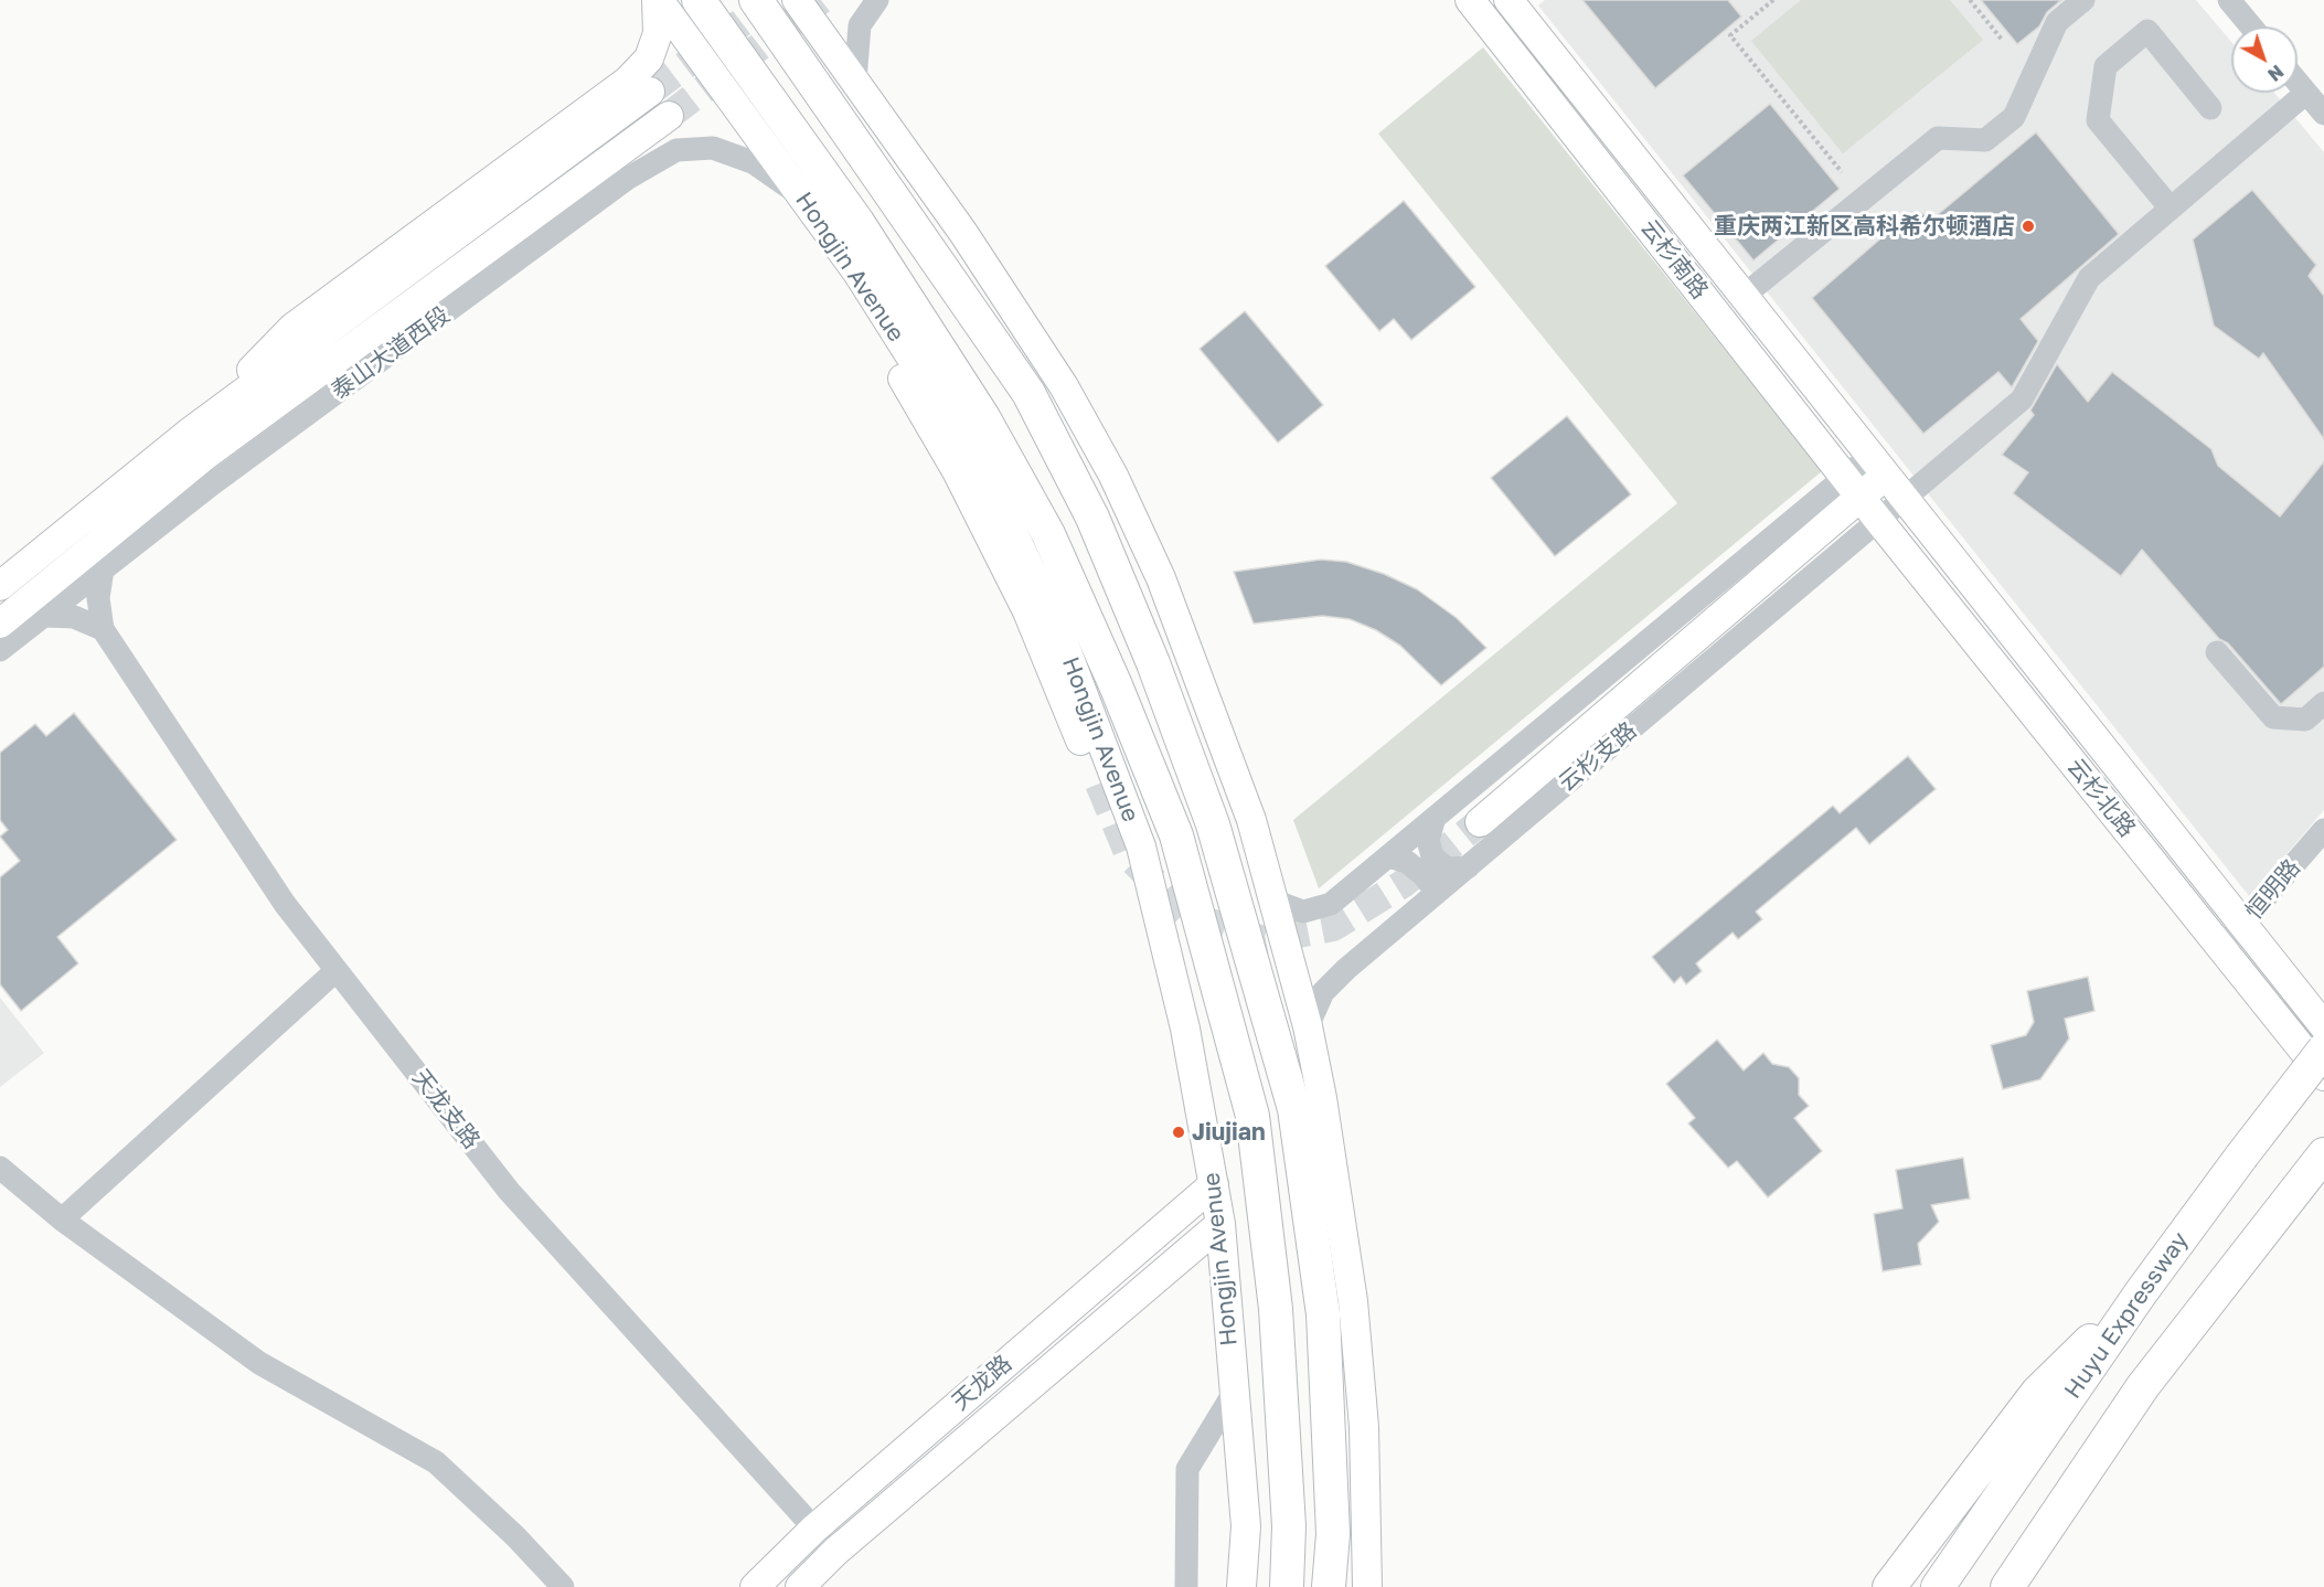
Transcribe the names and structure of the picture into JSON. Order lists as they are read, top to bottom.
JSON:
{
  "streets": {
    "highway": ["Hongjin Avenue", "Huyu Expressway"],
    "main road": [
      "云杉南路",
      "泰山大道西段",
      "云杉北路",
      "天龙路"
    ],
    "street": ["云杉支路", "恒明路", "天龙支路"]
  },
  "crossings": [
    ["云杉南路", "云杉支路"],
    ["云杉南路", "云杉北路"],
    ["Hongjin Avenue", "泰山大道西段"],
    ["Hongjin Avenue", "天龙路"],
    ["云杉支路", "云杉北路"],
    ["云杉北路", "恒明路"],
    ["天龙支路", "天龙路"]
  ],
  "places": ["重庆两江新区高科希尔顿酒店", "Jiujian"],
  "north": "bottom right"
}
